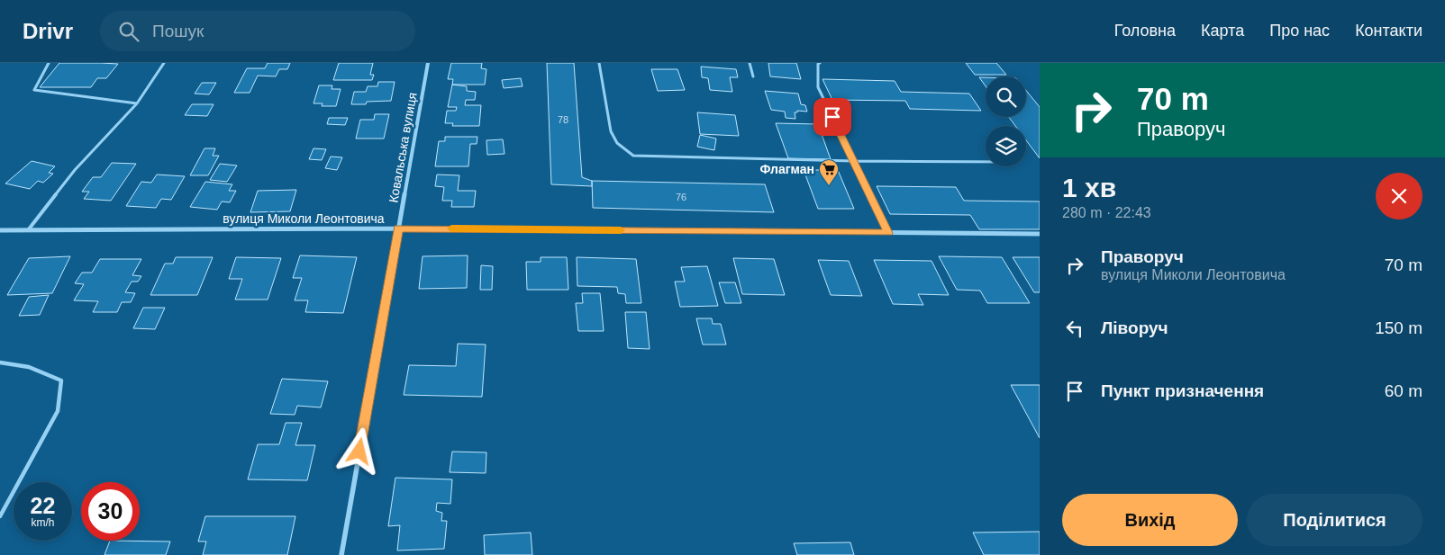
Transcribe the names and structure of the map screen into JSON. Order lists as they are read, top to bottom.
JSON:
{
  "streets": {
    "street": ["Ковальська вулиця", "вулиця Миколи Леонтовича"]
  },
  "crossings": [
    ["Ковальська вулиця", "вулиця Миколи Леонтовича"]
  ],
  "places": {
    "supermarket": ["Флагман"]
  },
  "house_numbers": ["78", "76"],
  "page": {
    "header": "Drivr",
    "search": "Пошук",
    "nav": [
      "Головна",
      "Карта",
      "Про нас",
      "Контакти"
    ],
    "turn": ["70 m", "Праворуч"],
    "heading": ["1 хв", "280 m · 22:43"],
    "list": [
      {
        "name": "Праворуч",
        "note": "вулиця Миколи Леонтовича",
        "value": "70 m"
      },
      {
        "name": "Ліворуч",
        "value": "150 m"
      },
      {
        "name": "Пункт призначення",
        "value": "60 m"
      }
    ],
    "speed": "22 km/h",
    "limit": "30",
    "buttons": ["Вихід", "Поділитися"]
  }
}
